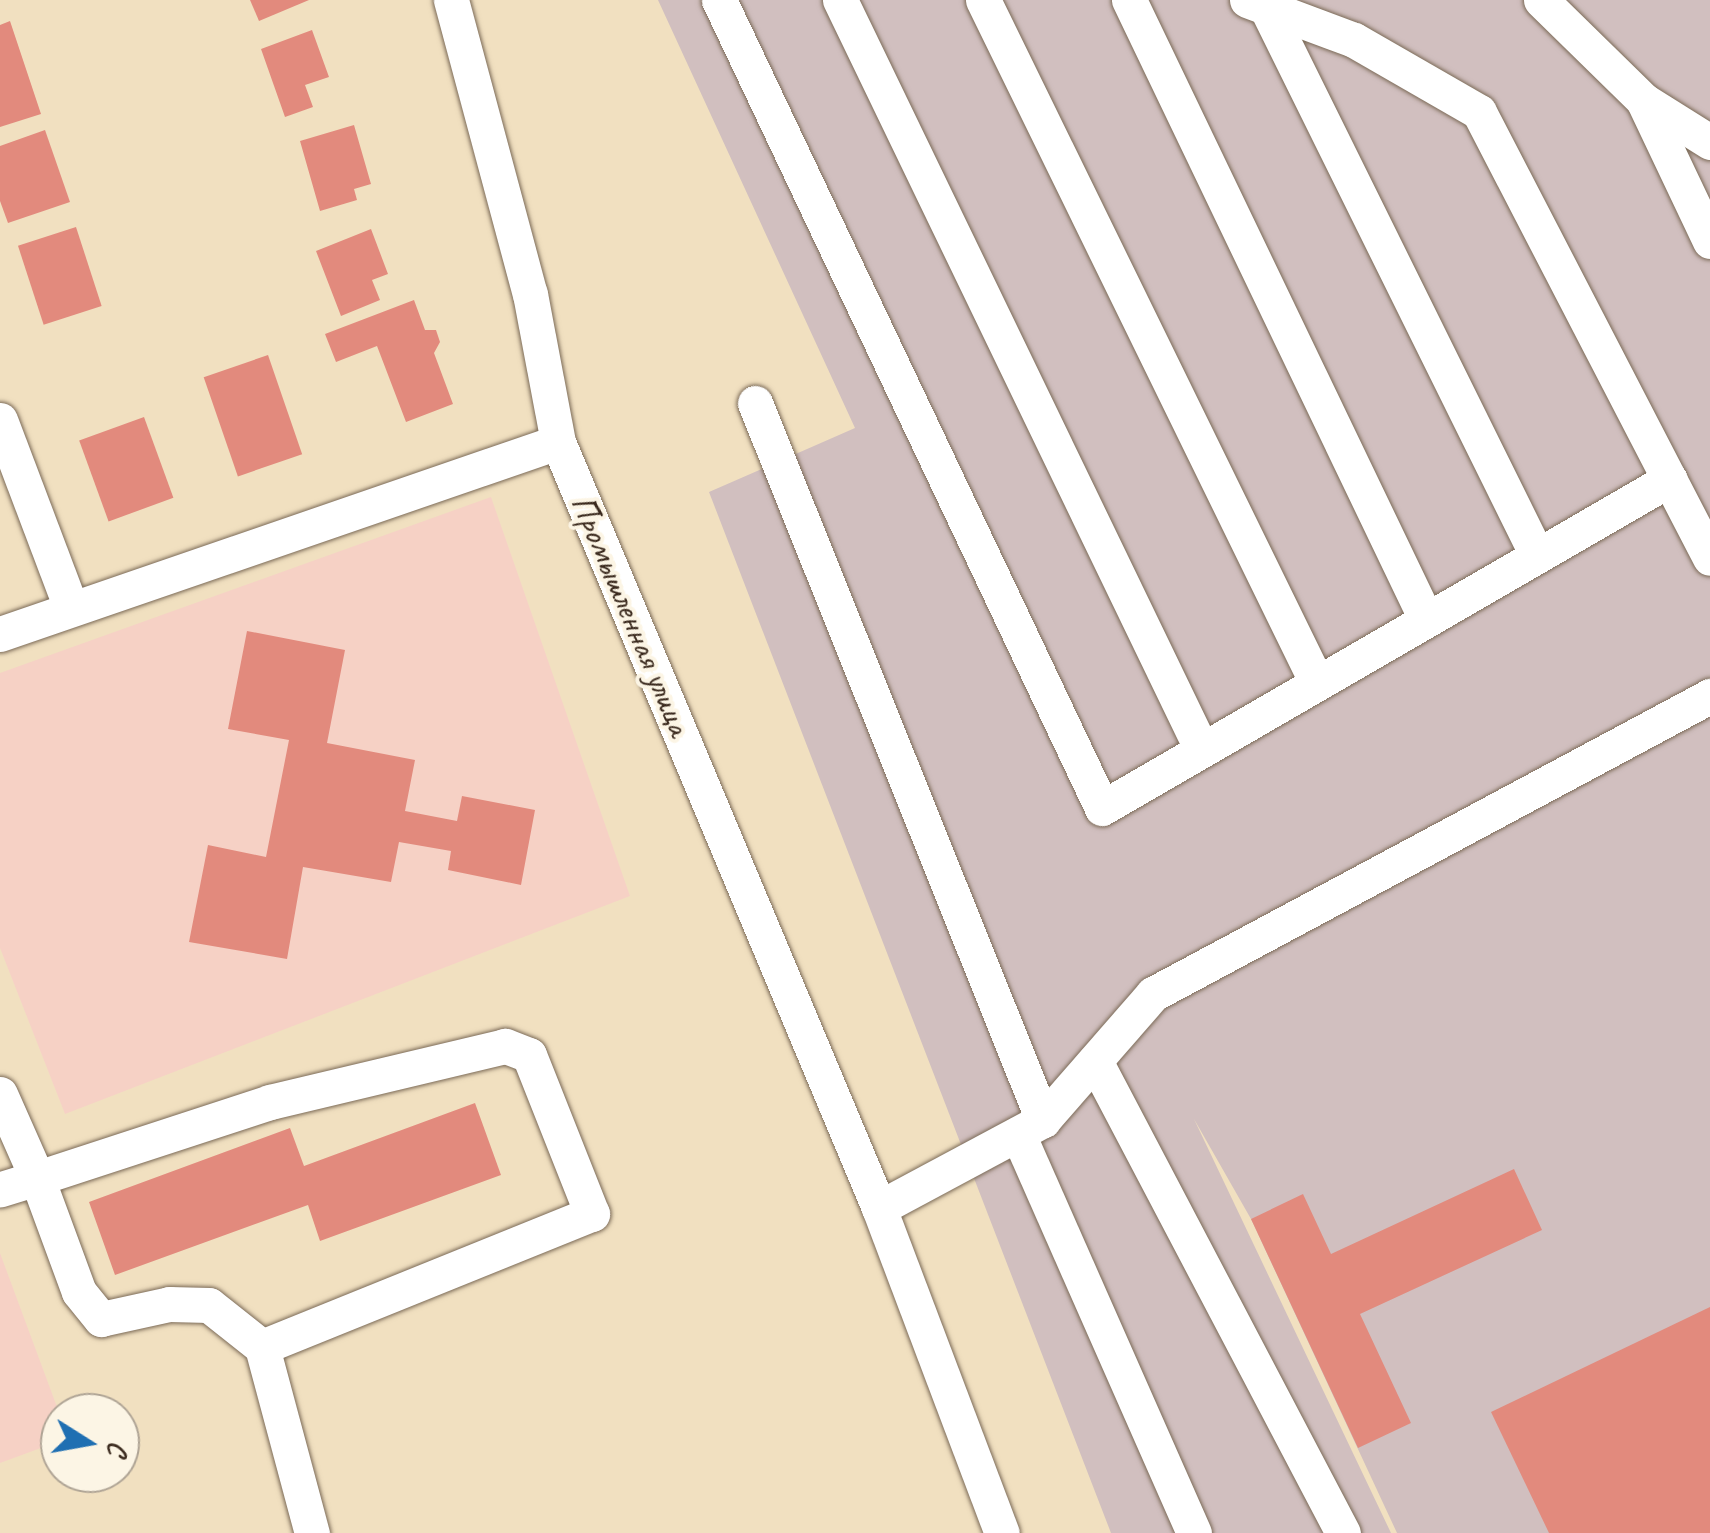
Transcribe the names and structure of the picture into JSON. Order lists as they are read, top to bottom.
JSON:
{
  "streets": {
    "street": ["Промышленная улица"]
  },
  "north": "right"
}
